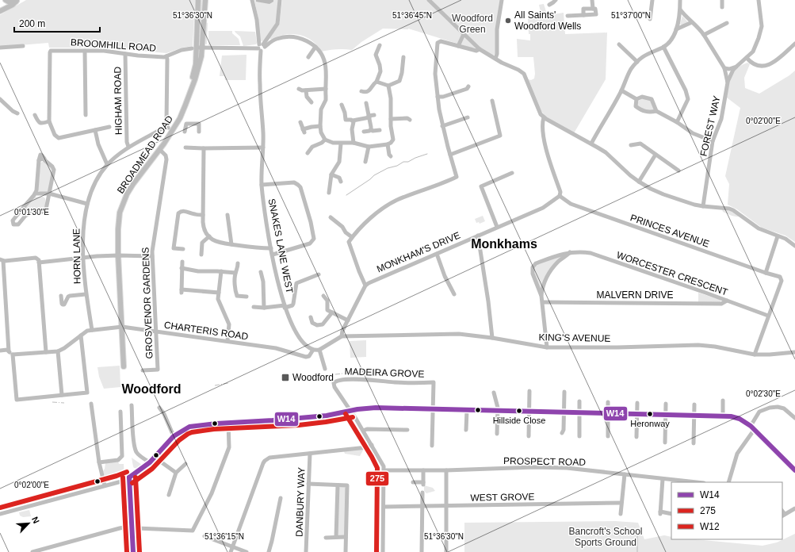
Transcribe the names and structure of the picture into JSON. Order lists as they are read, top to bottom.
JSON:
{
  "streets": {
    "main road": ["BROADMEAD ROAD"],
    "street": [
      "BROOMHILL ROAD",
      "HIGHAM ROAD",
      "FOREST WAY",
      "PRINCES AVENUE",
      "SNAKES LANE WEST",
      "MONKHAM'S DRIVE",
      "HORN LANE",
      "WORCESTER CRESCENT",
      "MALVERN DRIVE",
      "GROSVENOR GARDENS",
      "CHARTERIS ROAD",
      "KING'S AVENUE",
      "MADEIRA GROVE",
      "PROSPECT ROAD",
      "WEST GROVE",
      "DANBURY WAY"
    ]
  },
  "crossings": [
    ["BROOMHILL ROAD", "HIGHAM ROAD"],
    ["BROOMHILL ROAD", "BROADMEAD ROAD"],
    ["BROOMHILL ROAD", "SNAKES LANE WEST"],
    ["HIGHAM ROAD", "HORN LANE"],
    ["BROADMEAD ROAD", "GROSVENOR GARDENS"],
    ["BROADMEAD ROAD", "CHARTERIS ROAD"],
    ["PRINCES AVENUE", "MONKHAM'S DRIVE"],
    ["PRINCES AVENUE", "WORCESTER CRESCENT"],
    ["SNAKES LANE WEST", "CHARTERIS ROAD"],
    ["HORN LANE", "CHARTERIS ROAD"],
    ["WORCESTER CRESCENT", "MALVERN DRIVE"],
    ["WORCESTER CRESCENT", "KING'S AVENUE"],
    ["GROSVENOR GARDENS", "CHARTERIS ROAD"]
  ],
  "districts": ["Monkhams", "Woodford"],
  "parks": ["Woodford Green", "Bancroft's School Sports Ground"],
  "places": {
    "other": ["All Saints' Woodford Wells", "Hillside Close", "Heronway"],
    "transit": ["Woodford"]
  },
  "lines": ["transit line W14", "transit line 275", "transit line W12"],
  "legend": ["W14", "275", "W12"],
  "scale_bar": "200 m",
  "north": "top right",
  "coordinates": [
    "51°36'30\"N",
    "51°36'45\"N",
    "51°37'00\"N",
    "0°02'00\"E",
    "0°01'30\"E",
    "0°02'30\"E",
    "51°36'15\"N"
  ]
}
